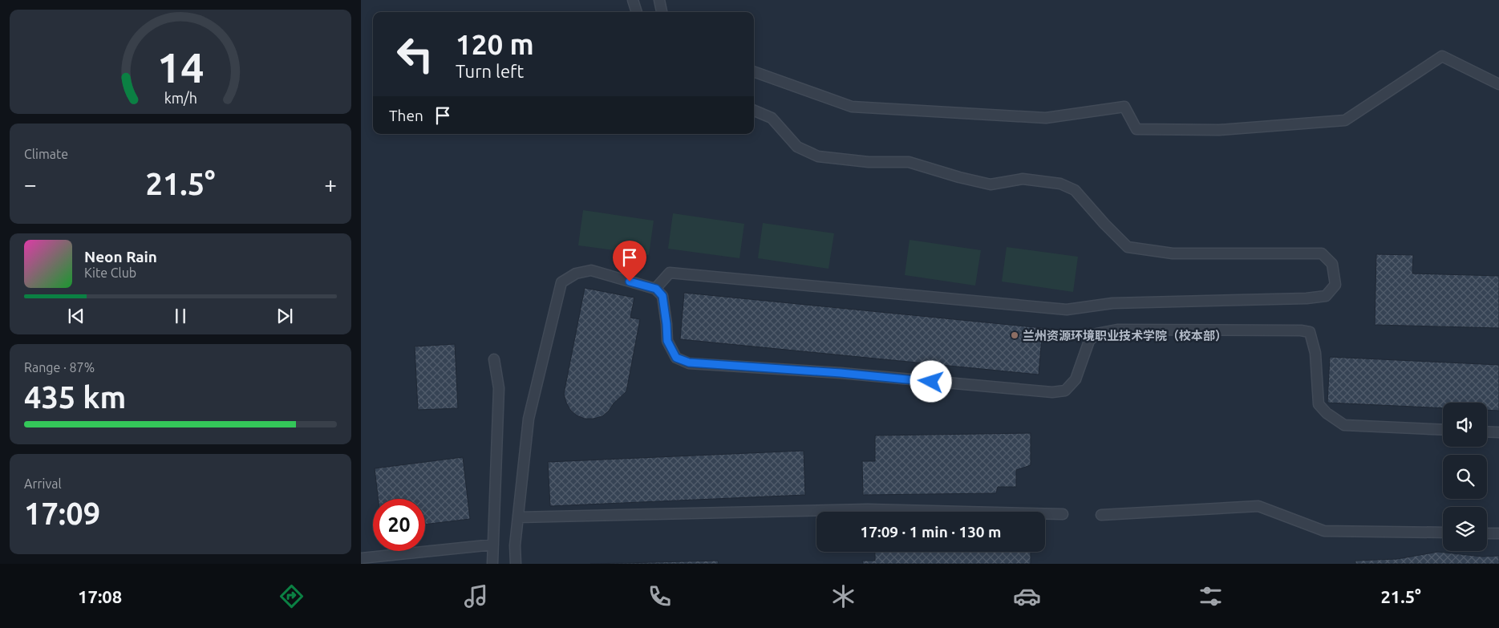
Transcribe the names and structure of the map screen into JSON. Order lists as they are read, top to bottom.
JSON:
{
  "places": ["兰州资源环境职业技术学院（校本部）"],
  "page": {
    "turn": ["120 m", "Turn left"],
    "then": "Then",
    "tile": [
      "Climate",
      ["Range · 87%", "435 km"],
      ["Arrival", "17:09"]
    ],
    "heat": ["−", "21.5°", "+"],
    "song": ["Neon Rain", "Kite Club"],
    "limit": "20",
    "trip": "17:09 · 1 min · 130 m",
    "tabs": ["17:08", "21.5°"],
    "gauge": ["14", "km/h"]
  }
}
